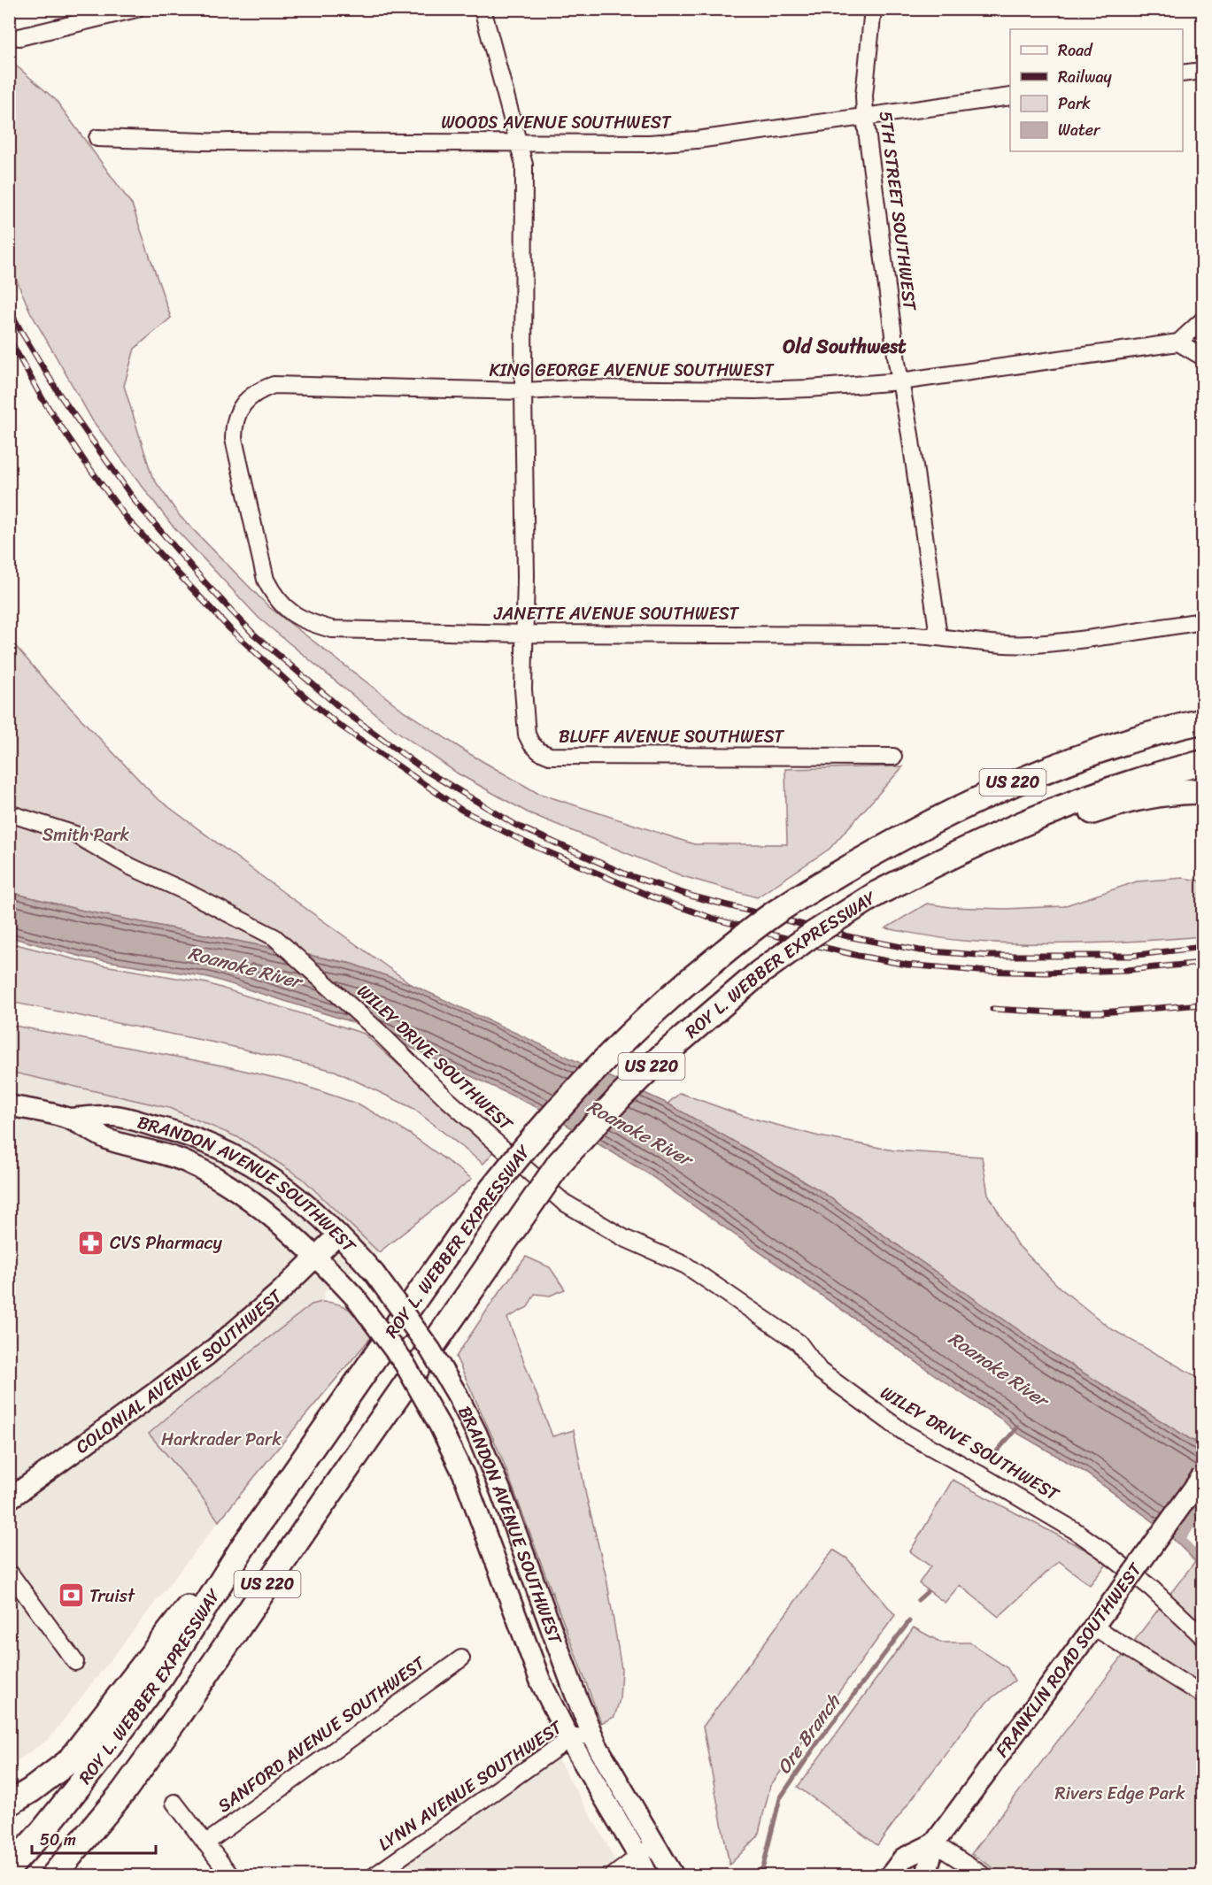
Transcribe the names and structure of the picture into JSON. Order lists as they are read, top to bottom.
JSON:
{
  "streets": {
    "highway": ["US 220", "ROY L. WEBBER EXPRESSWAY"],
    "main road": ["BRANDON AVENUE SOUTHWEST", "COLONIAL AVENUE SOUTHWEST", "FRANKLIN ROAD SOUTHWEST"],
    "street": [
      "WOODS AVENUE SOUTHWEST",
      "5TH STREET SOUTHWEST",
      "KING GEORGE AVENUE SOUTHWEST",
      "JANETTE AVENUE SOUTHWEST",
      "BLUFF AVENUE SOUTHWEST",
      "WILEY DRIVE SOUTHWEST",
      "SANFORD AVENUE SOUTHWEST",
      "LYNN AVENUE SOUTHWEST"
    ]
  },
  "crossings": [
    ["WOODS AVENUE SOUTHWEST", "5TH STREET SOUTHWEST"],
    ["WOODS AVENUE SOUTHWEST", "BLUFF AVENUE SOUTHWEST"],
    ["5TH STREET SOUTHWEST", "KING GEORGE AVENUE SOUTHWEST"],
    ["5TH STREET SOUTHWEST", "JANETTE AVENUE SOUTHWEST"],
    ["KING GEORGE AVENUE SOUTHWEST", "JANETTE AVENUE SOUTHWEST"],
    ["KING GEORGE AVENUE SOUTHWEST", "BLUFF AVENUE SOUTHWEST"],
    ["JANETTE AVENUE SOUTHWEST", "BLUFF AVENUE SOUTHWEST"],
    ["BRANDON AVENUE SOUTHWEST", "COLONIAL AVENUE SOUTHWEST"],
    ["BRANDON AVENUE SOUTHWEST", "LYNN AVENUE SOUTHWEST"]
  ],
  "districts": ["Old Southwest"],
  "water": ["Roanoke River", "Ore Branch"],
  "parks": ["Smith Park", "Harkrader Park", "Rivers Edge Park"],
  "places": {
    "pharmacy": ["CVS Pharmacy"],
    "bank": ["Truist"]
  },
  "legend": [
    "Road",
    "Railway",
    "Park",
    "Water"
  ],
  "scale_bar": "50 m"
}
